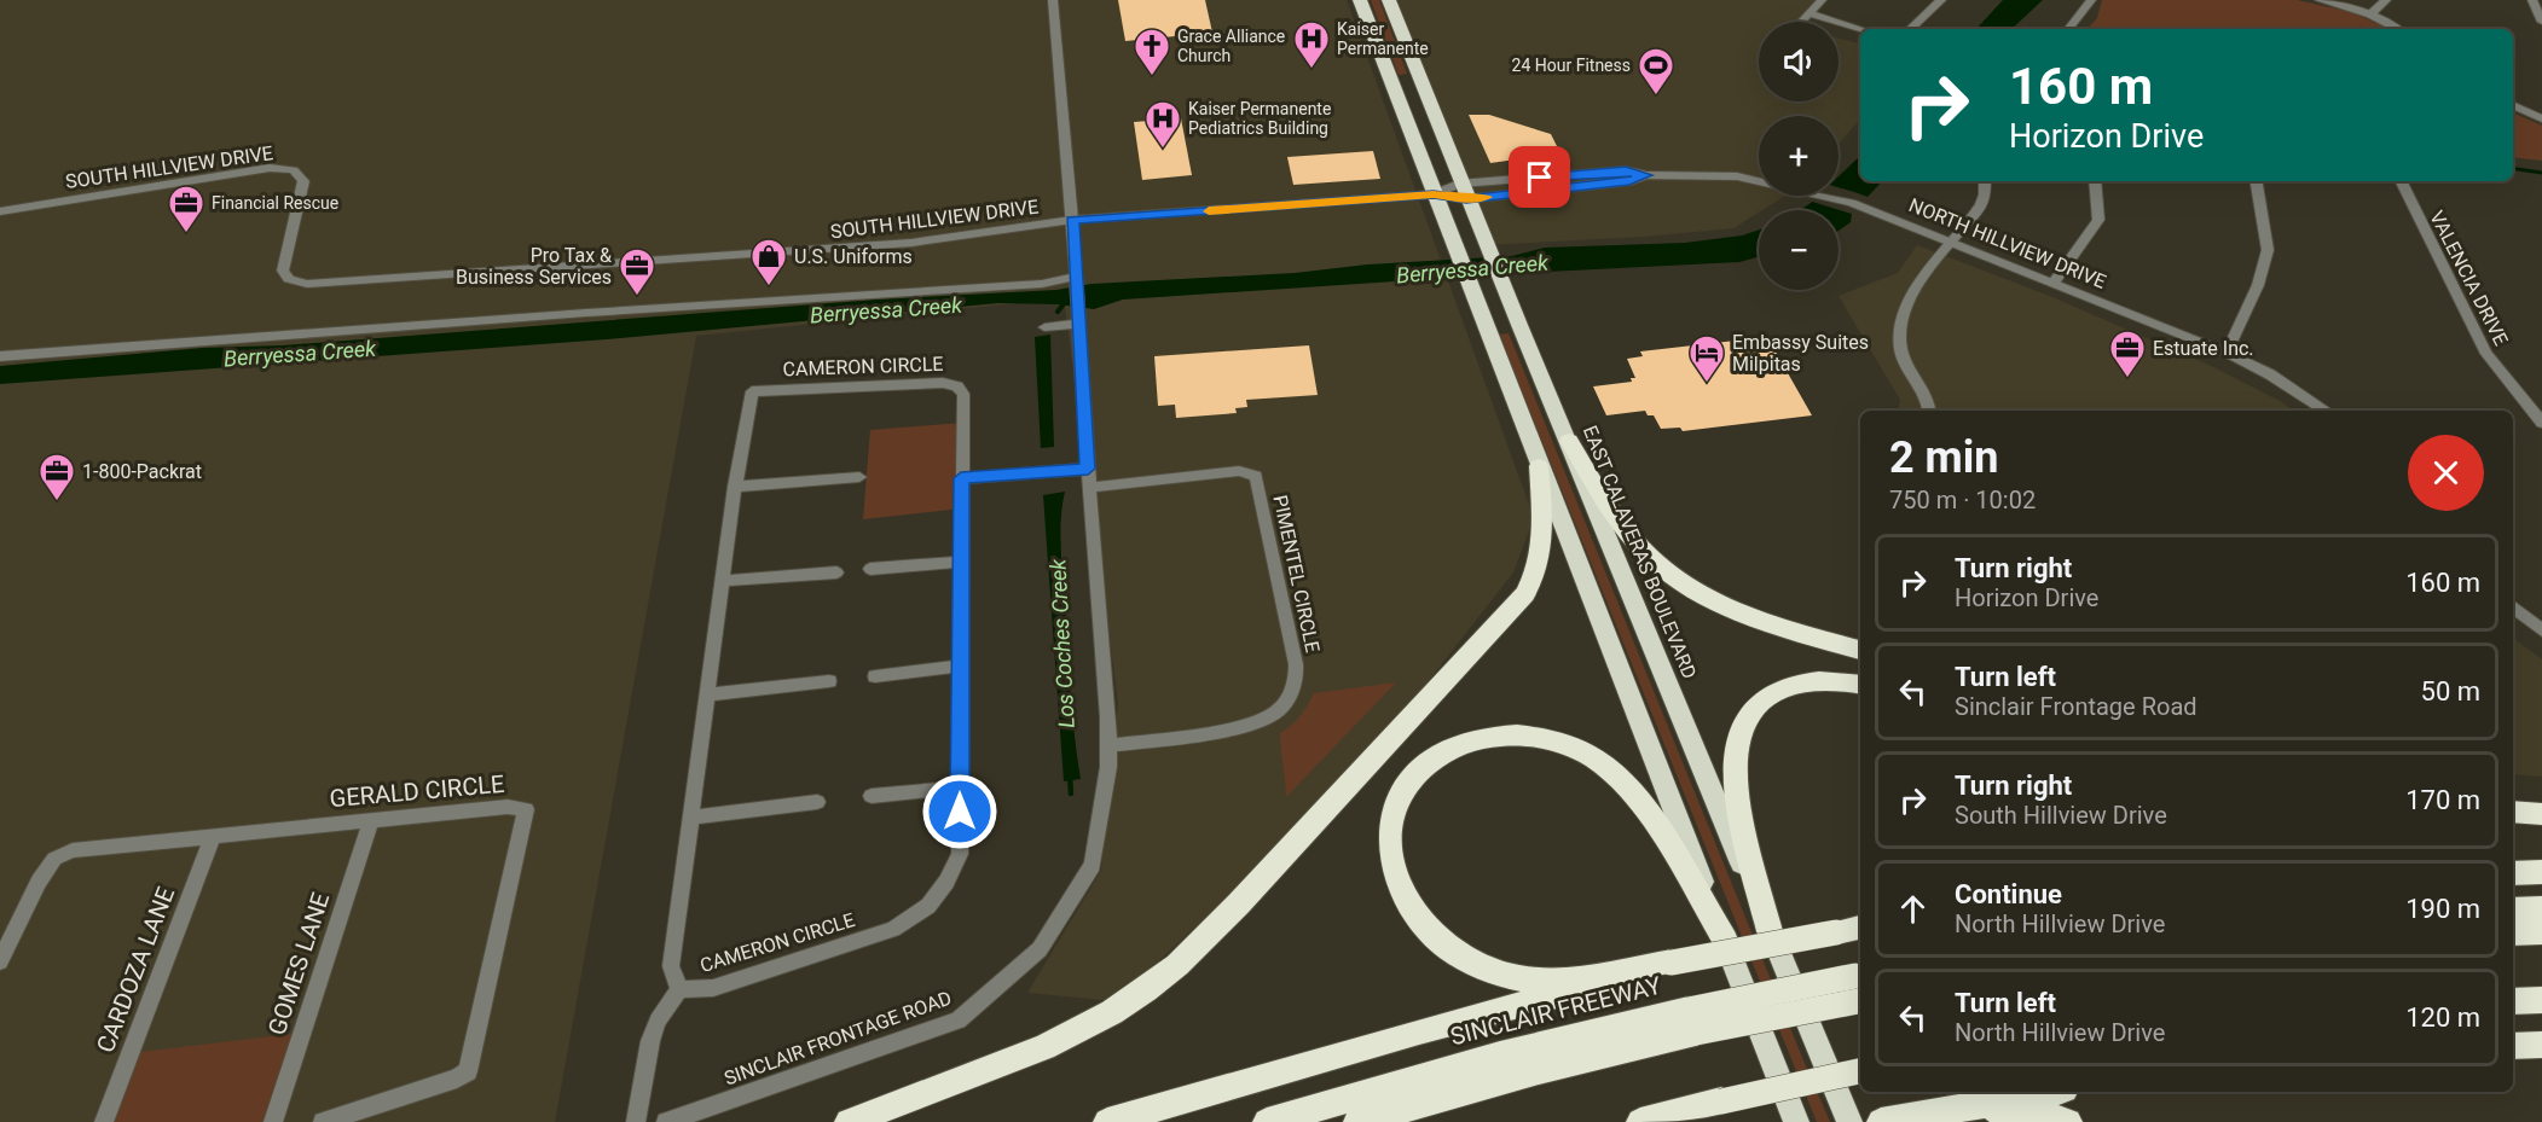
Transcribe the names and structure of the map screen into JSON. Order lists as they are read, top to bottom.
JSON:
{
  "streets": {
    "highway": ["EAST CALAVERAS BOULEVARD", "SINCLAIR FREEWAY"],
    "street": [
      "SOUTH HILLVIEW DRIVE",
      "NORTH HILLVIEW DRIVE",
      "VALENCIA DRIVE",
      "CAMERON CIRCLE",
      "PIMENTEL CIRCLE",
      "GERALD CIRCLE",
      "GOMES LANE",
      "CARDOZA LANE",
      "SINCLAIR FRONTAGE ROAD"
    ]
  },
  "crossings": [
    ["SOUTH HILLVIEW DRIVE", "NORTH HILLVIEW DRIVE"],
    ["SOUTH HILLVIEW DRIVE", "SINCLAIR FRONTAGE ROAD"],
    ["NORTH HILLVIEW DRIVE", "EAST CALAVERAS BOULEVARD"],
    ["PIMENTEL CIRCLE", "SINCLAIR FRONTAGE ROAD"],
    ["GERALD CIRCLE", "GOMES LANE"],
    ["GERALD CIRCLE", "CARDOZA LANE"]
  ],
  "water": ["Berryessa Creek", "Los Coches Creek"],
  "places": {
    "hospital": ["Kaiser Permanente", "Kaiser Permanente Pediatrics Building"],
    "church": ["Grace Alliance Church"],
    "sports": ["24 Hour Fitness"],
    "office": [
      "Financial Rescue",
      "Pro Tax & Business Services",
      "Estuate Inc.",
      "1-800-Packrat"
    ],
    "shop": ["U.S. Uniforms"],
    "hotel": ["Embassy Suites Milpitas"]
  },
  "page": {
    "map_buttons": ["+", "−"],
    "turn": ["160 m", "Horizon Drive"],
    "heading": ["2 min", "750 m · 10:02"],
    "list": [
      {
        "name": "Turn right",
        "note": "Horizon Drive",
        "value": "160 m"
      },
      {
        "name": "Turn left",
        "note": "Sinclair Frontage Road",
        "value": "50 m"
      },
      {
        "name": "Turn right",
        "note": "South Hillview Drive",
        "value": "170 m"
      },
      {
        "name": "Continue",
        "note": "North Hillview Drive",
        "value": "190 m"
      },
      {
        "name": "Turn left",
        "note": "North Hillview Drive",
        "value": "120 m"
      }
    ]
  }
}
